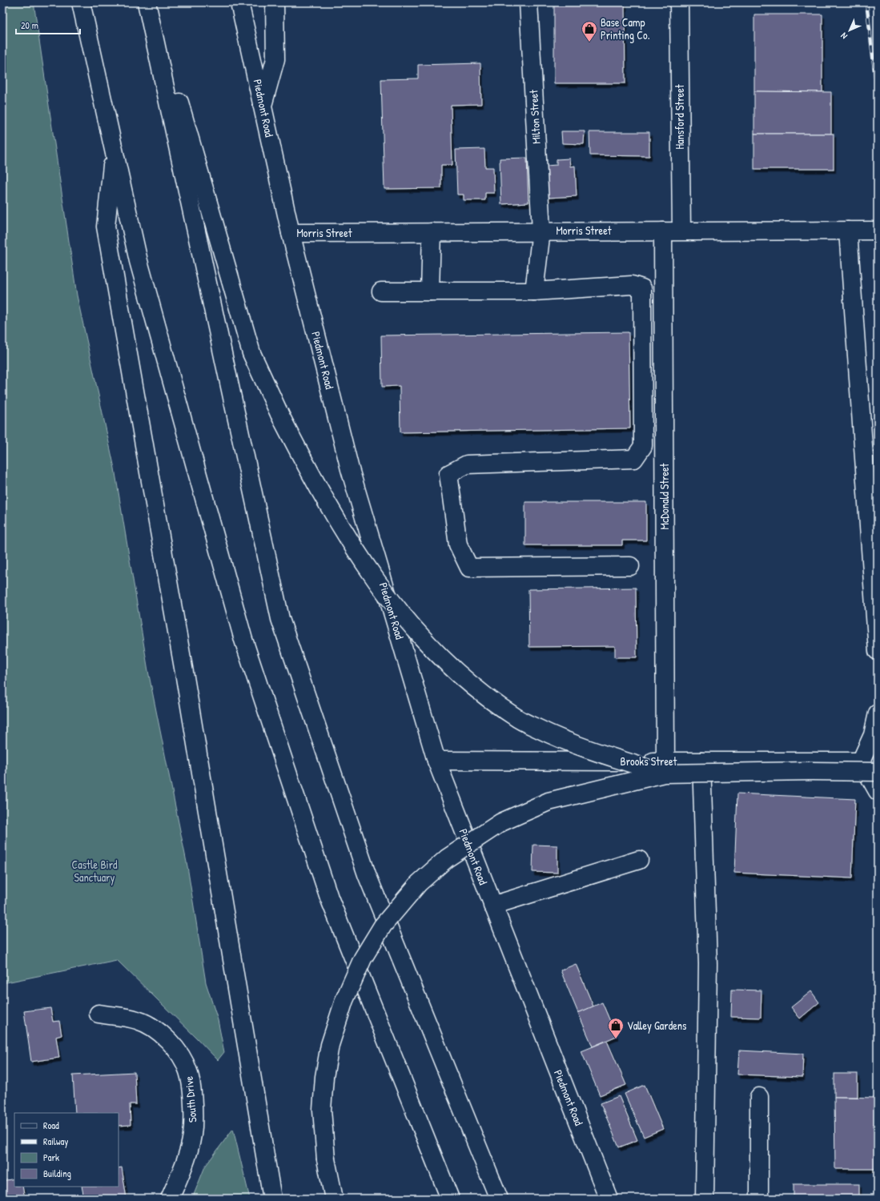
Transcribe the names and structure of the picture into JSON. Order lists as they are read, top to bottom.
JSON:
{
  "streets": {
    "main road": [
      "Piedmont Road",
      "Milton Street",
      "Hansford Street",
      "Morris Street",
      "McDonald Street",
      "Brooks Street",
      "South Drive"
    ]
  },
  "crossings": [
    ["Piedmont Road", "Morris Street"],
    ["Piedmont Road", "Brooks Street"],
    ["Milton Street", "Morris Street"],
    ["Hansford Street", "Morris Street"],
    ["Morris Street", "McDonald Street"],
    ["McDonald Street", "Brooks Street"]
  ],
  "parks": ["Castle Bird Sanctuary"],
  "places": {
    "shop": ["Base Camp Printing Co.", "Valley Gardens"]
  },
  "legend": [
    "Road",
    "Railway",
    "Park",
    "Building"
  ],
  "scale_bar": "20 m",
  "north": "bottom left"
}
